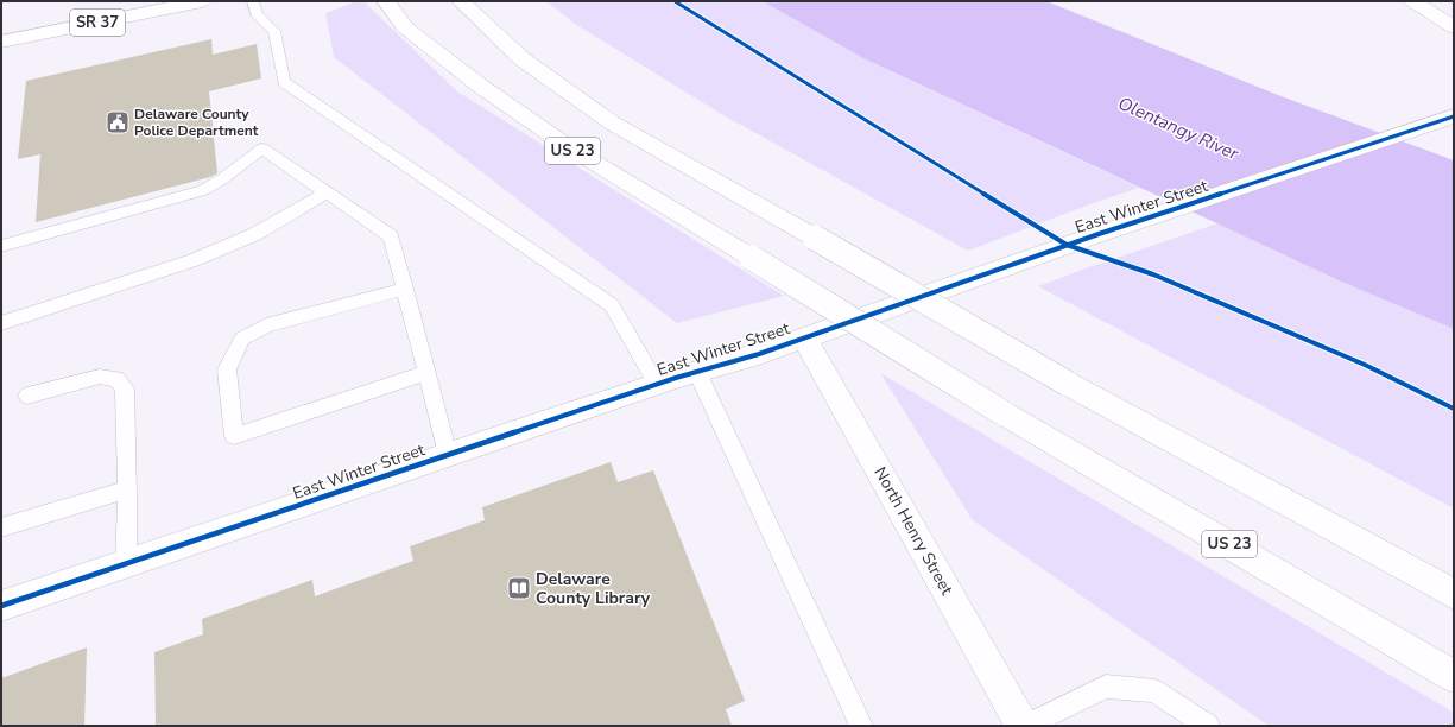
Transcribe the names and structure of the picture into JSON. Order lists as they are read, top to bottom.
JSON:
{
  "streets": {
    "main road": [
      "SR 37",
      "US 23",
      "East Winter Street",
      "North Henry Street"
    ]
  },
  "crossings": [
    ["East Winter Street", "North Henry Street"]
  ],
  "water": ["Olentangy River"],
  "places": {
    "public building": ["Delaware County Police Department"],
    "library": ["Delaware County Library"]
  }
}
